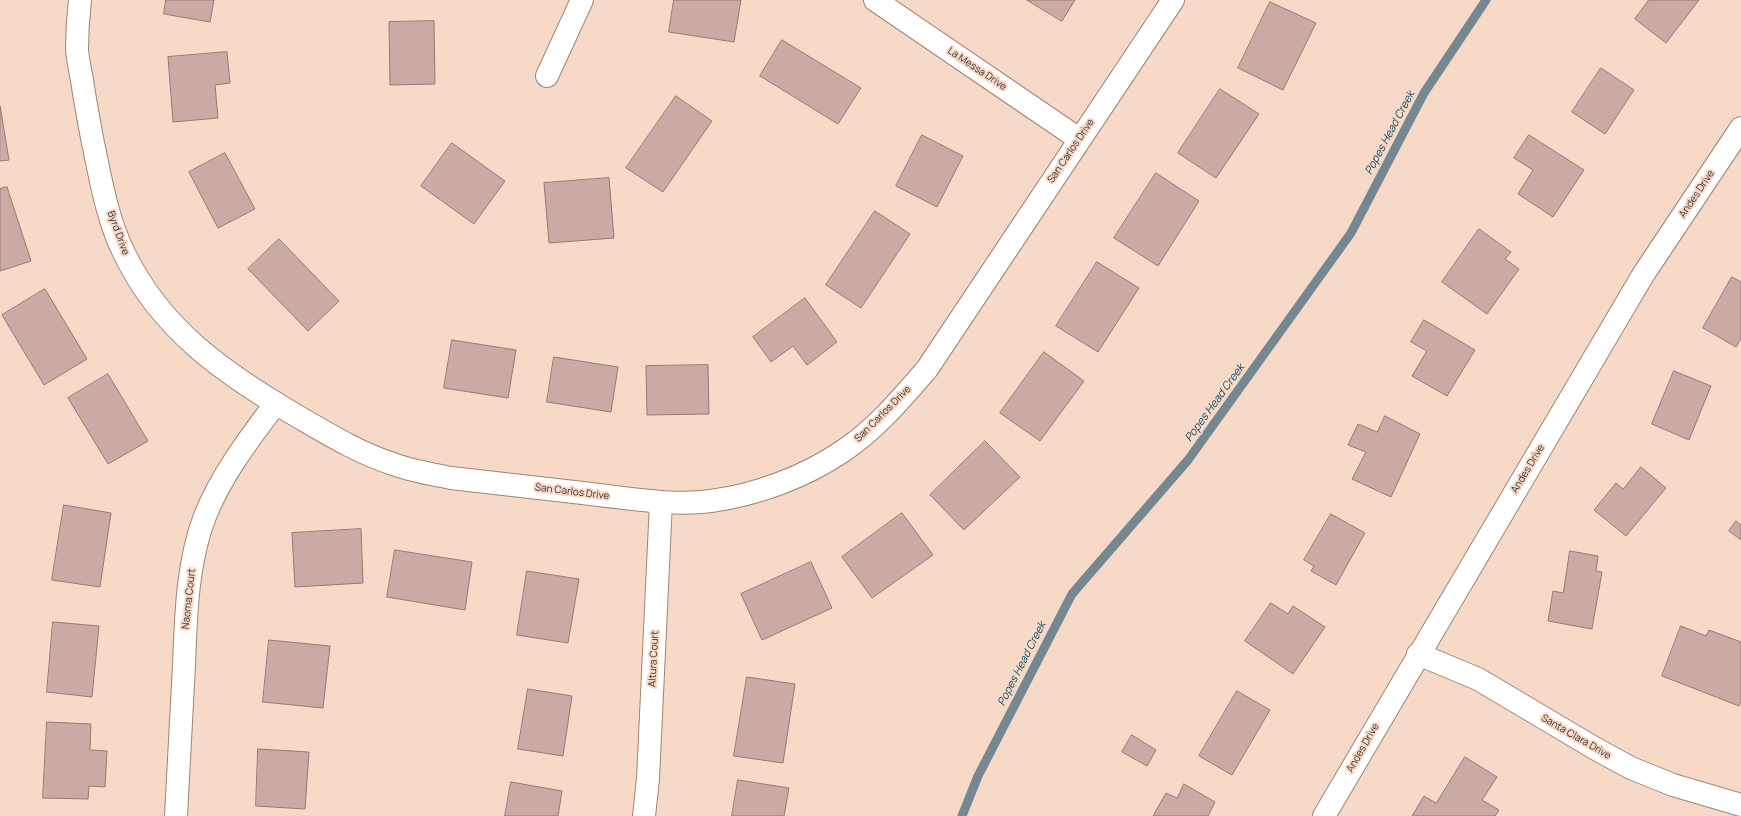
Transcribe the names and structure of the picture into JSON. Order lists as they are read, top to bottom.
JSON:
{
  "streets": {
    "street": [
      "La Messa Drive",
      "San Carlos Drive",
      "Andes Drive",
      "Byrd Drive",
      "Naoma Court",
      "Altura Court",
      "Santa Clara Drive"
    ]
  },
  "crossings": [
    ["La Messa Drive", "San Carlos Drive"],
    ["San Carlos Drive", "Byrd Drive"],
    ["San Carlos Drive", "Naoma Court"],
    ["San Carlos Drive", "Altura Court"],
    ["Andes Drive", "Santa Clara Drive"],
    ["Byrd Drive", "Naoma Court"]
  ],
  "water": ["Popes Head Creek"]
}
